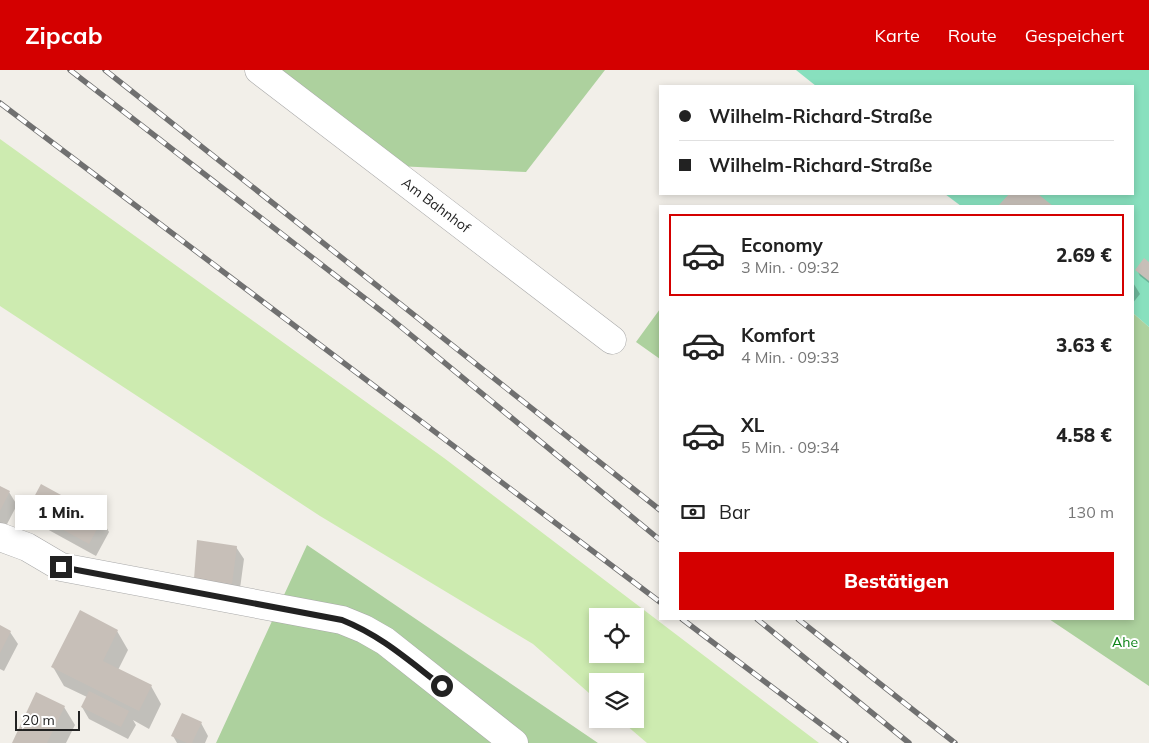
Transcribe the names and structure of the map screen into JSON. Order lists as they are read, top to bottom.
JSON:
{
  "streets": {
    "street": ["Am Bahnhof"]
  },
  "parks": ["Ahe"],
  "scale_bar": "20 m",
  "page": {
    "header": "Zipcab",
    "nav": ["Karte", "Route", "Gespeichert"],
    "banner": ["Wilhelm-Richard-Straße", "Wilhelm-Richard-Straße"],
    "list": [
      {
        "name": "Economy",
        "note": "3 Min. · 09:32",
        "value": "2.69 €"
      },
      {
        "name": "Komfort",
        "note": "4 Min. · 09:33",
        "value": "3.63 €"
      },
      {
        "name": "XL",
        "note": "5 Min. · 09:34",
        "value": "4.58 €"
      }
    ],
    "pay": ["Bar", "130 m"],
    "bubble": "1 Min.",
    "buttons": "Bestätigen",
    "scale": "20 m"
  }
}
